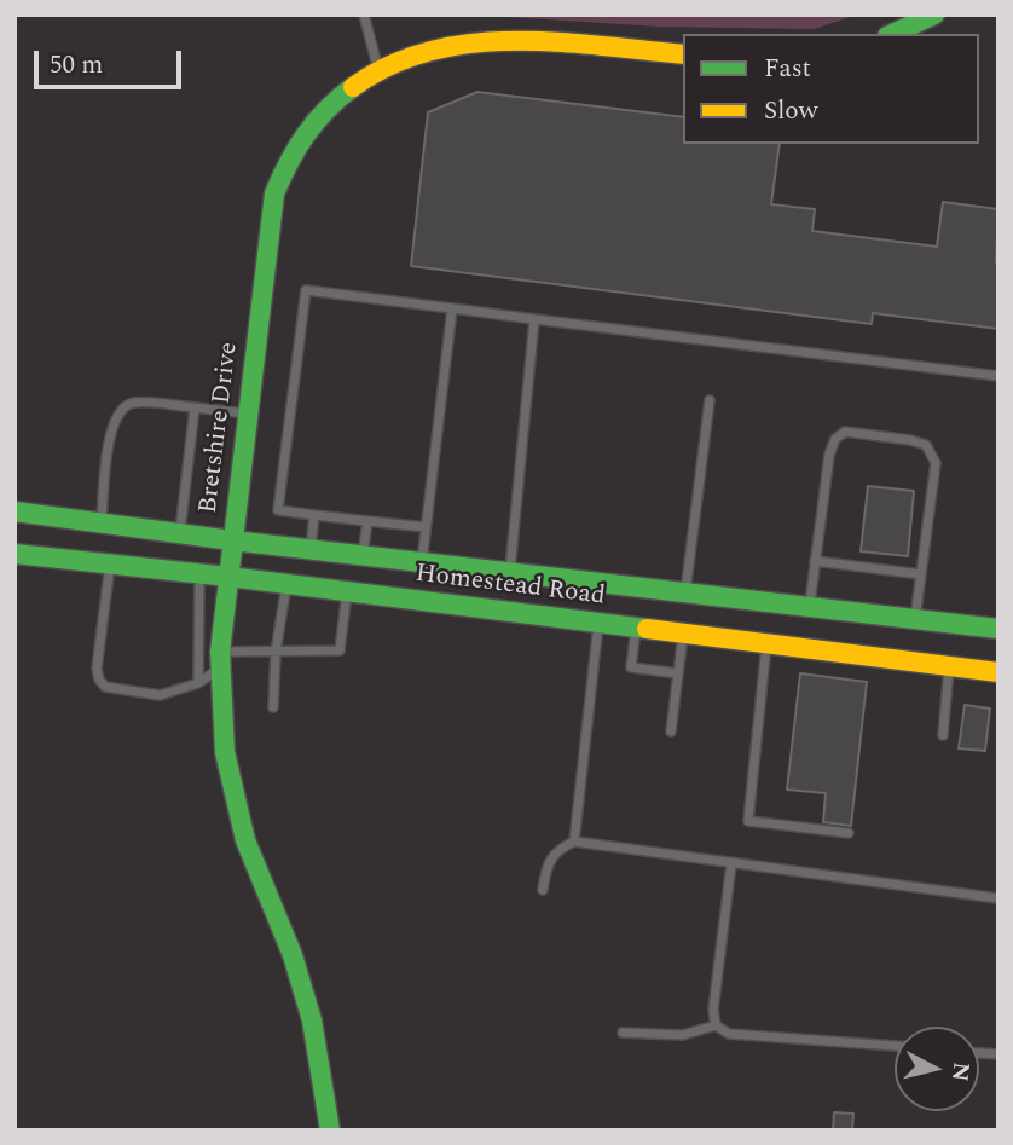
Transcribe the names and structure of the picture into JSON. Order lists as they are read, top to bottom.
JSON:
{
  "streets": {
    "main road": ["Bretshire Drive", "Homestead Road"]
  },
  "crossings": [
    ["Bretshire Drive", "Homestead Road"]
  ],
  "legend": ["Fast", "Slow"],
  "scale_bar": "50 m",
  "north": "right"
}
